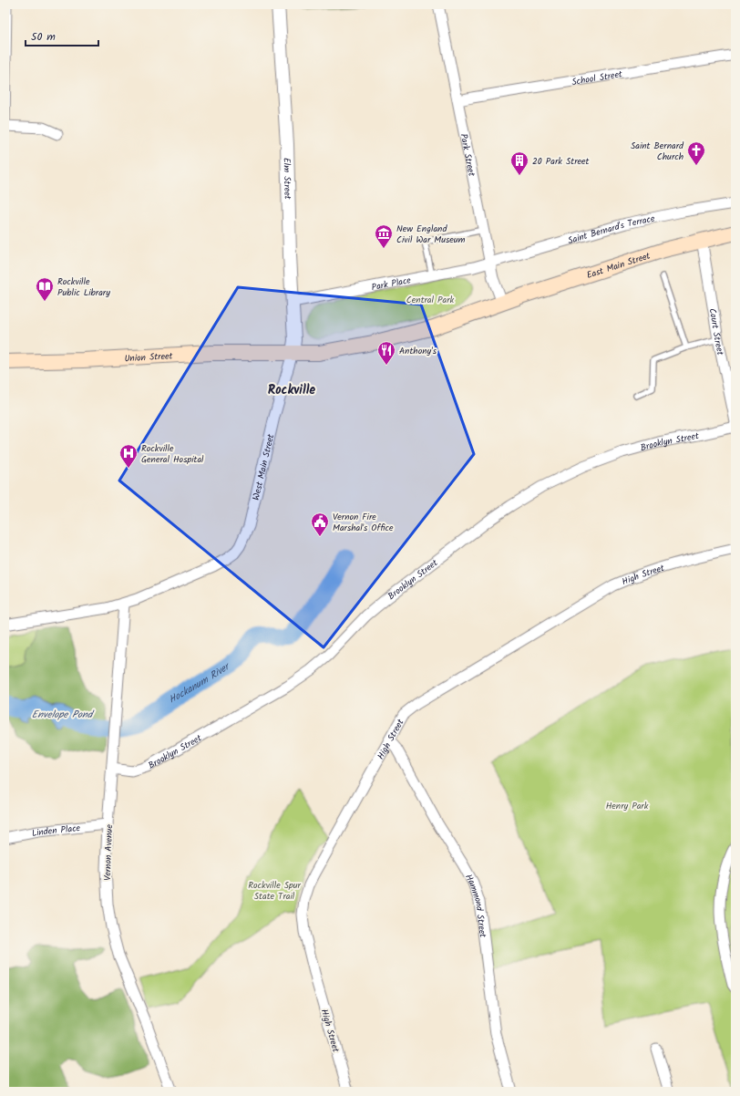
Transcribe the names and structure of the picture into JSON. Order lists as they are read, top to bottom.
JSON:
{
  "streets": {
    "main road": ["East Main Street", "Union Street"],
    "street": [
      "School Street",
      "Park Street",
      "Elm Street",
      "Saint Bernard's Terrace",
      "Park Place",
      "Court Street",
      "Brooklyn Street",
      "West Main Street",
      "High Street",
      "Linden Place",
      "Vernon Avenue",
      "Hammond Street"
    ]
  },
  "crossings": [
    ["School Street", "Park Street"],
    ["Park Street", "Saint Bernard's Terrace"],
    ["Park Street", "East Main Street"],
    ["Park Street", "Park Place"],
    ["Elm Street", "Park Place"],
    ["Elm Street", "Union Street"],
    ["Elm Street", "West Main Street"],
    ["Saint Bernard's Terrace", "Park Place"],
    ["East Main Street", "Court Street"],
    ["Union Street", "West Main Street"],
    ["Brooklyn Street", "Vernon Avenue"],
    ["West Main Street", "Vernon Avenue"],
    ["High Street", "Hammond Street"],
    ["Linden Place", "Vernon Avenue"]
  ],
  "districts": ["Rockville"],
  "water": ["Hockanum River", "Envelope Pond"],
  "parks": ["Central Park", "Henry Park", "Rockville Spur State Trail"],
  "places": {
    "church": ["Saint Bernard Church"],
    "building": ["20 Park Street"],
    "museum": ["New England Civil War Museum"],
    "library": ["Rockville Public Library"],
    "restaurant": ["Anthony's"],
    "hospital": ["Rockville General Hospital"],
    "public building": ["Vernon Fire Marshal's Office"]
  },
  "scale_bar": "50 m"
}
